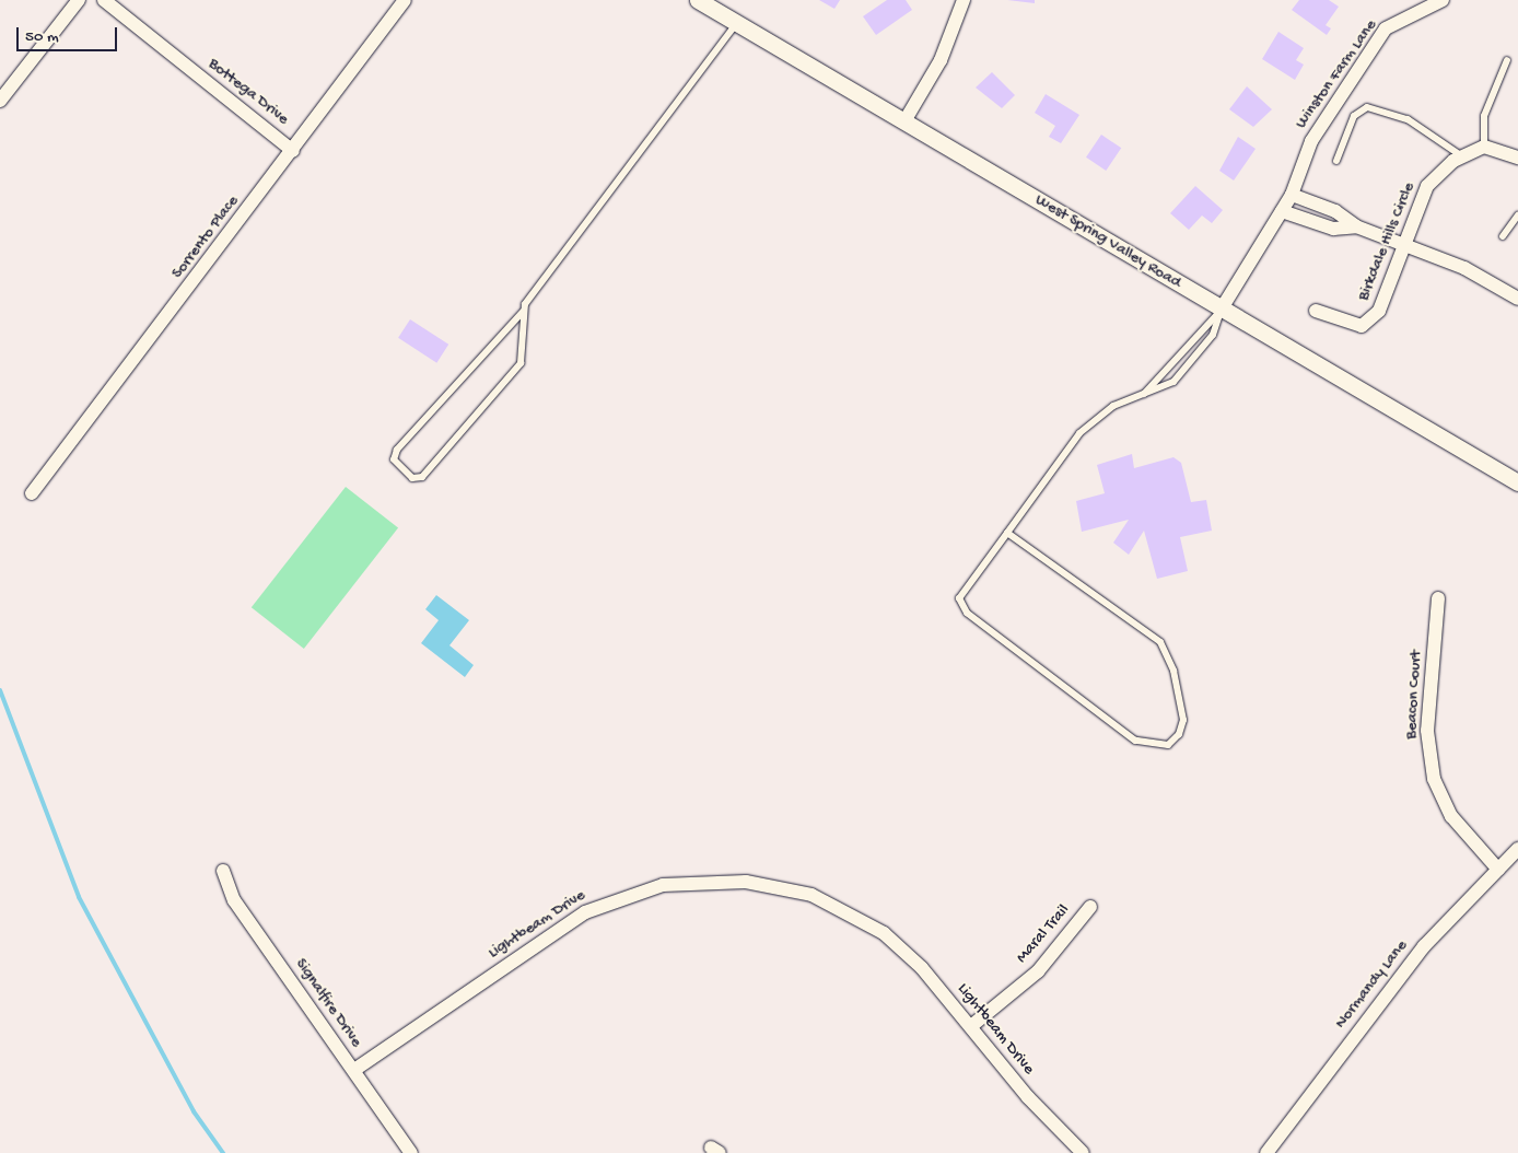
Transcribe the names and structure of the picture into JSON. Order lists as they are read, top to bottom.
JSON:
{
  "streets": {
    "street": [
      "Winston Farm Lane",
      "Bottega Drive",
      "Sorrento Place",
      "West Spring Valley Road",
      "Birkdale Hills Circle",
      "Beacon Court",
      "Lightbeam Drive",
      "Maral Trail",
      "Normandy Lane",
      "Signalfire Drive"
    ]
  },
  "crossings": [
    ["Winston Farm Lane", "West Spring Valley Road"],
    ["Bottega Drive", "Sorrento Place"],
    ["Beacon Court", "Normandy Lane"],
    ["Lightbeam Drive", "Maral Trail"],
    ["Lightbeam Drive", "Signalfire Drive"]
  ],
  "scale_bar": "50 m"
}
